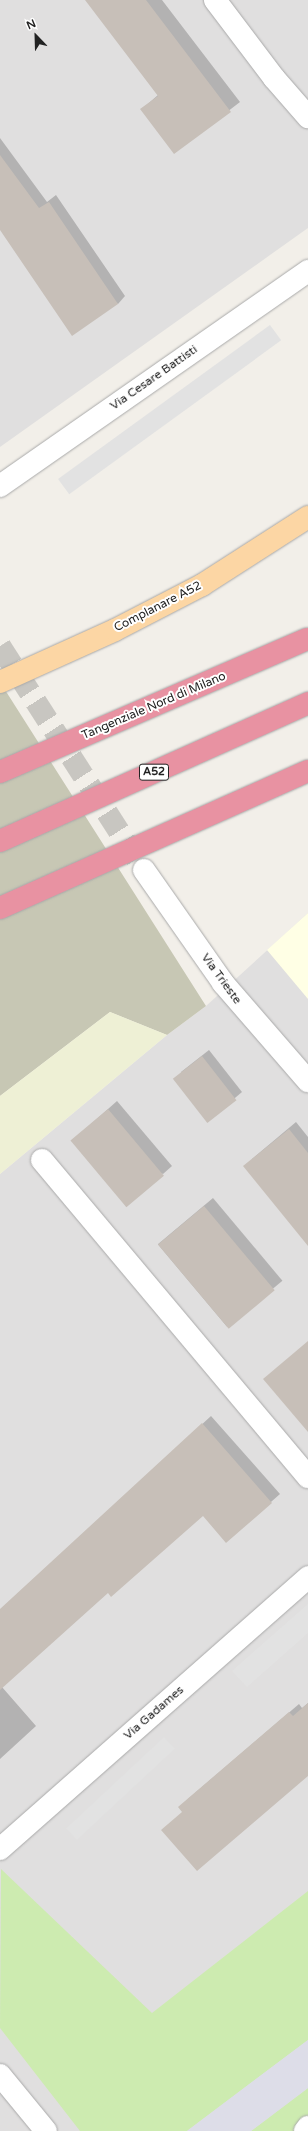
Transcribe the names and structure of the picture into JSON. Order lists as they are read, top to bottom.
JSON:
{
  "streets": {
    "highway": ["Tangenziale Nord di Milano", "A52"],
    "main road": ["Complanare A52"],
    "street": ["Via Cesare Battisti", "Via Trieste", "Via Gadames"]
  },
  "north": "top left"
}
